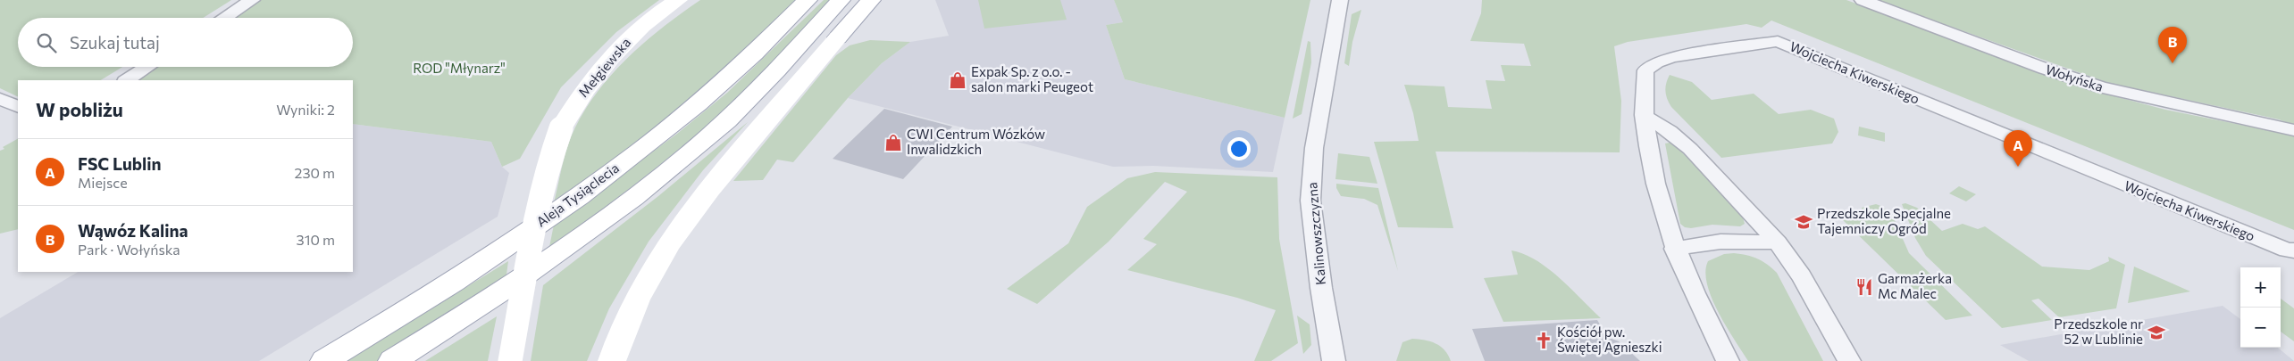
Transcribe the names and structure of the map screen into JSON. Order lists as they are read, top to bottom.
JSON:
{
  "streets": {
    "main road": ["Mełgiewska", "Aleja Tysiąclecia"],
    "street": ["Wojciecha Kiwerskiego", "Wołyńska", "Kalinowszczyzna"]
  },
  "parks": ["ROD \"Młynarz\""],
  "places": {
    "shop": ["Expak Sp. z o.o. - salon marki Peugeot", "CWI Centrum Wózków Inwalidzkich"],
    "school or university": ["Przedszkole Specjalne Tajemniczy Ogród", "Przedszkole nr 52 w Lublinie"],
    "restaurant": ["Garmażerka Mc Malec"],
    "church": ["Kościół pw. Świętej Agnieszki"]
  },
  "page": {
    "search": "Szukaj tutaj",
    "pins": ["B", "A"],
    "heading": ["W pobliżu", "Wyniki: 2"],
    "list": [
      {
        "mark": "A",
        "name": "FSC Lublin",
        "note": "Miejsce",
        "value": "230 m"
      },
      {
        "mark": "B",
        "name": "Wąwóz Kalina",
        "note": "Park · Wołyńska",
        "value": "310 m"
      }
    ],
    "map_buttons": ["+", "−"]
  }
}
